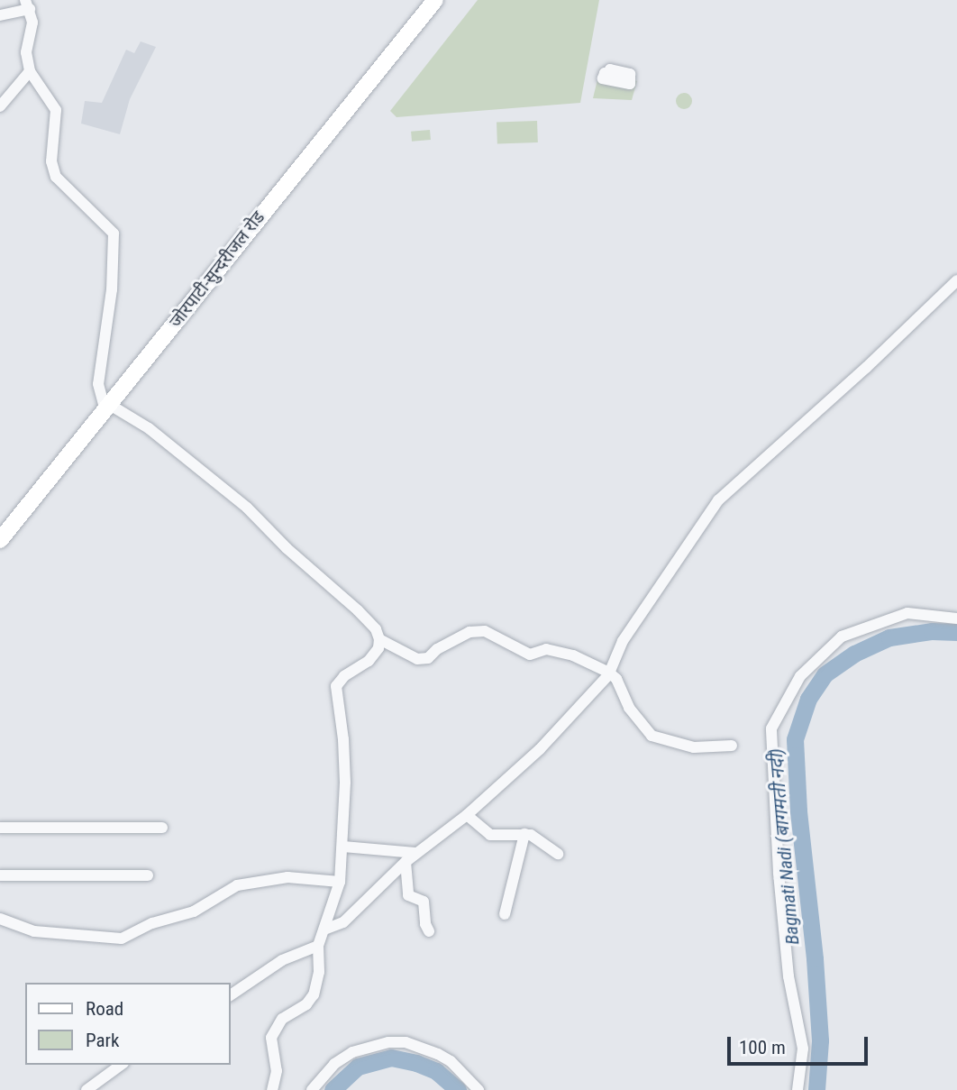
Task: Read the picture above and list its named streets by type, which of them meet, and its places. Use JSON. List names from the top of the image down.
{
  "streets": {
    "main road": ["जोरपाटी-सुन्दरीजल रोड"]
  },
  "water": ["Bagmati Nadi (बागमती नदी)"],
  "legend": ["Road", "Park"],
  "scale_bar": "100 m"
}
